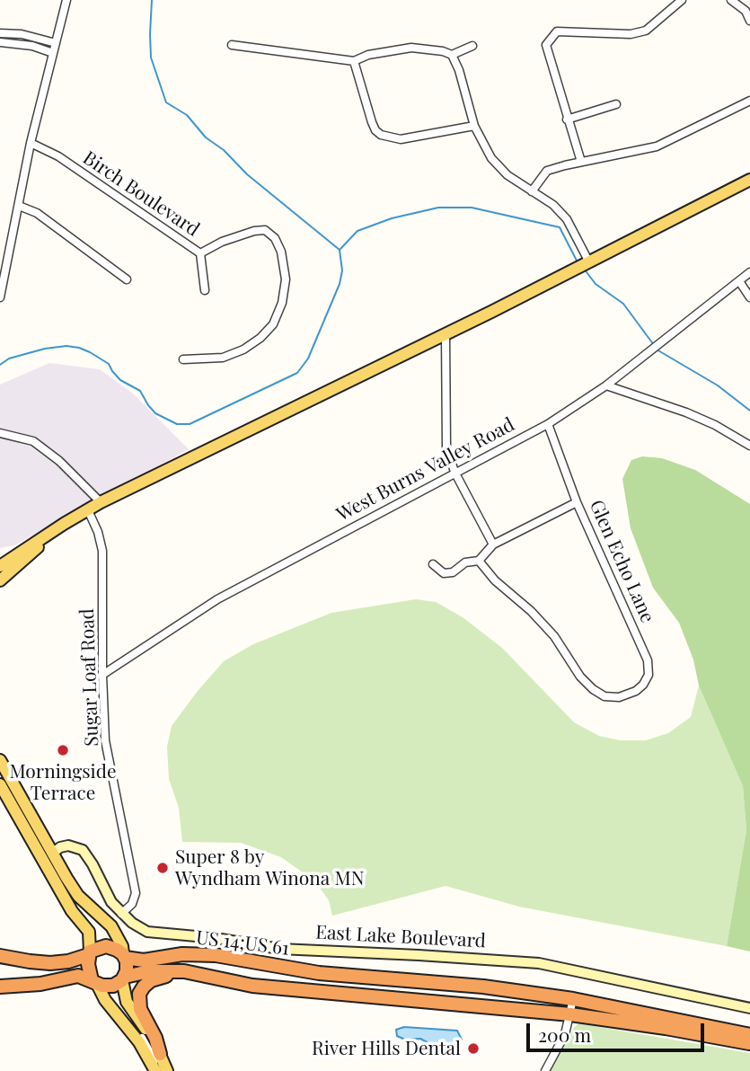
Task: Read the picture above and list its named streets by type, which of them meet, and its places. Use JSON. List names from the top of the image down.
{
  "streets": {
    "highway": ["US 14;US 61"],
    "street": [
      "Birch Boulevard",
      "West Burns Valley Road",
      "Glen Echo Lane",
      "Sugar Loaf Road",
      "East Lake Boulevard"
    ]
  },
  "crossings": [
    ["West Burns Valley Road", "Glen Echo Lane"],
    ["West Burns Valley Road", "Sugar Loaf Road"],
    ["Sugar Loaf Road", "East Lake Boulevard"]
  ],
  "places": ["Morningside Terrace", "Super 8 by Wyndham Winona MN", "River Hills Dental"],
  "scale_bar": "200 m"
}
